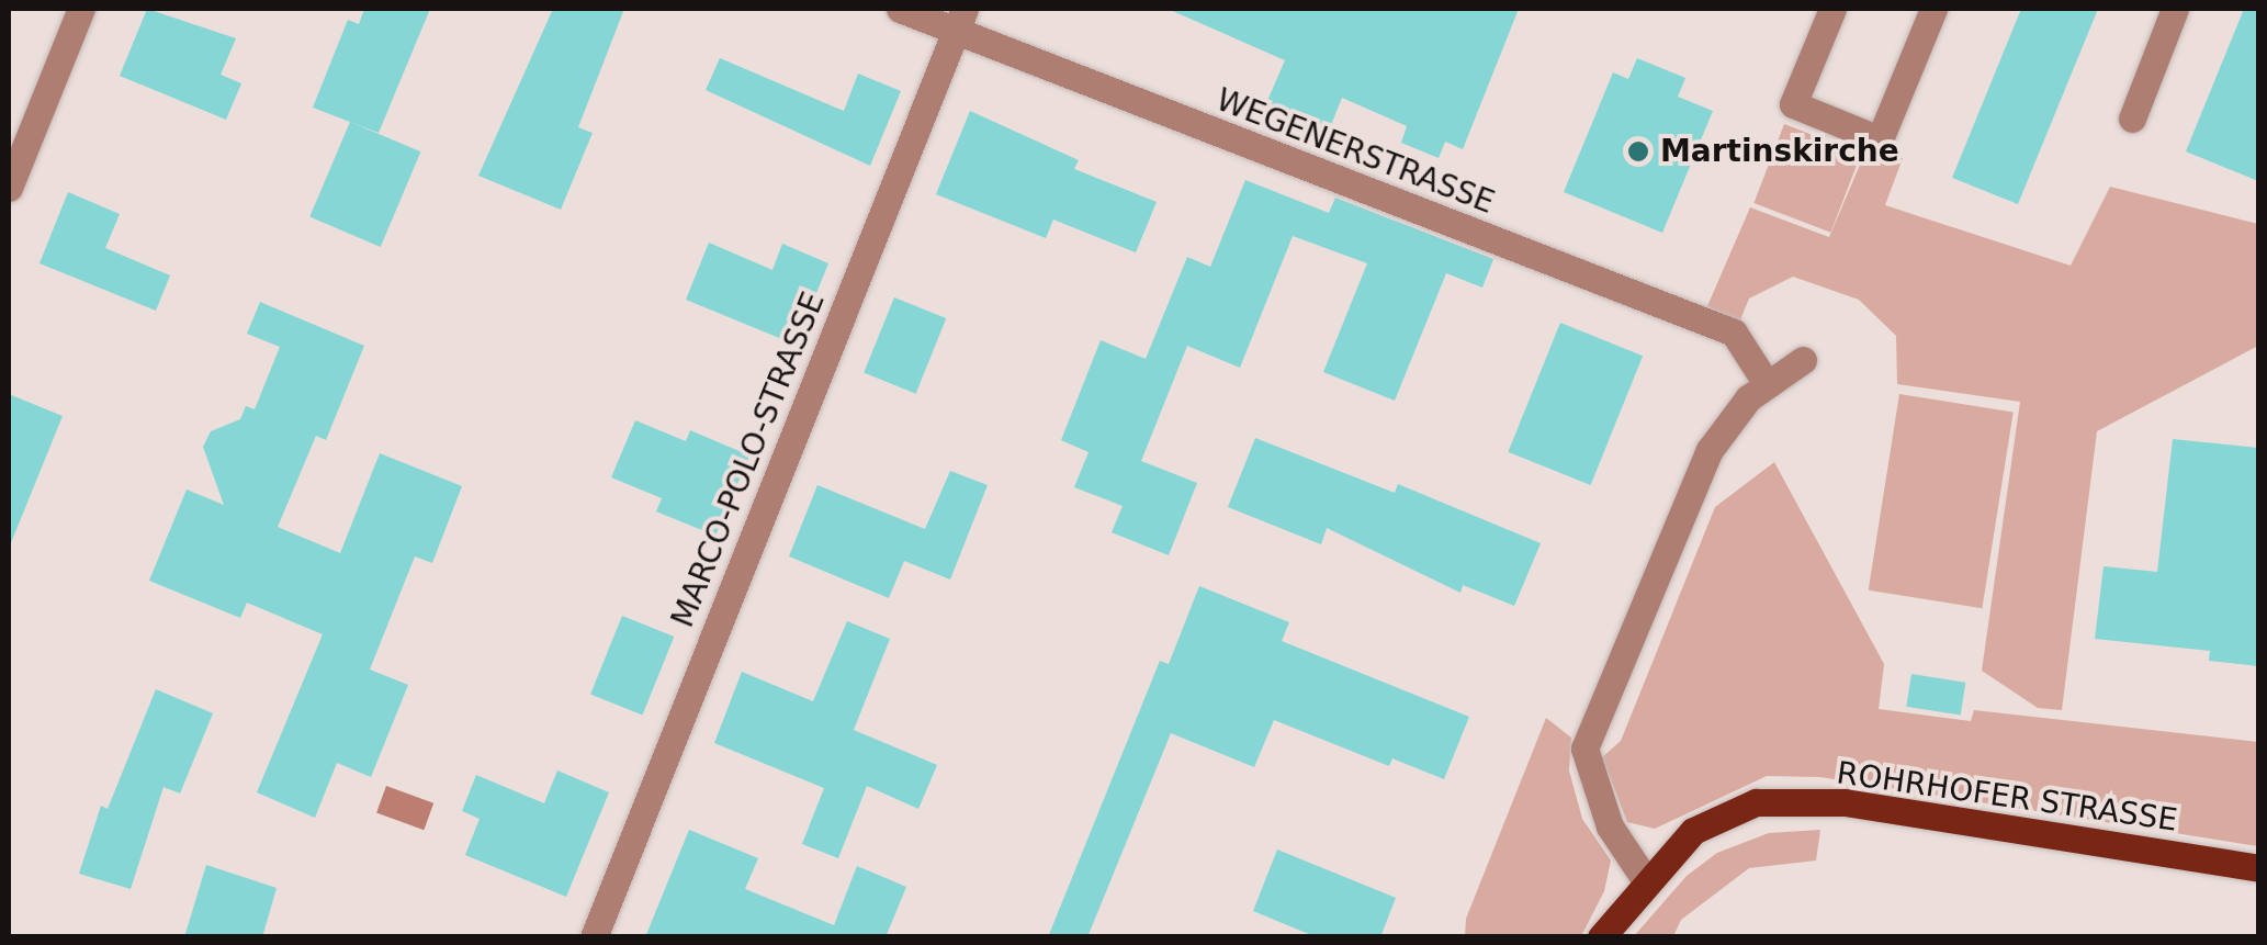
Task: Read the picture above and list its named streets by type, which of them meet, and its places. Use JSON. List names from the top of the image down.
{
  "streets": {
    "main road": ["ROHRHOFER STRASSE"],
    "street": ["WEGENERSTRASSE", "MARCO-POLO-STRASSE"]
  },
  "crossings": [
    ["WEGENERSTRASSE", "MARCO-POLO-STRASSE"]
  ],
  "places": ["Martinskirche"]
}
